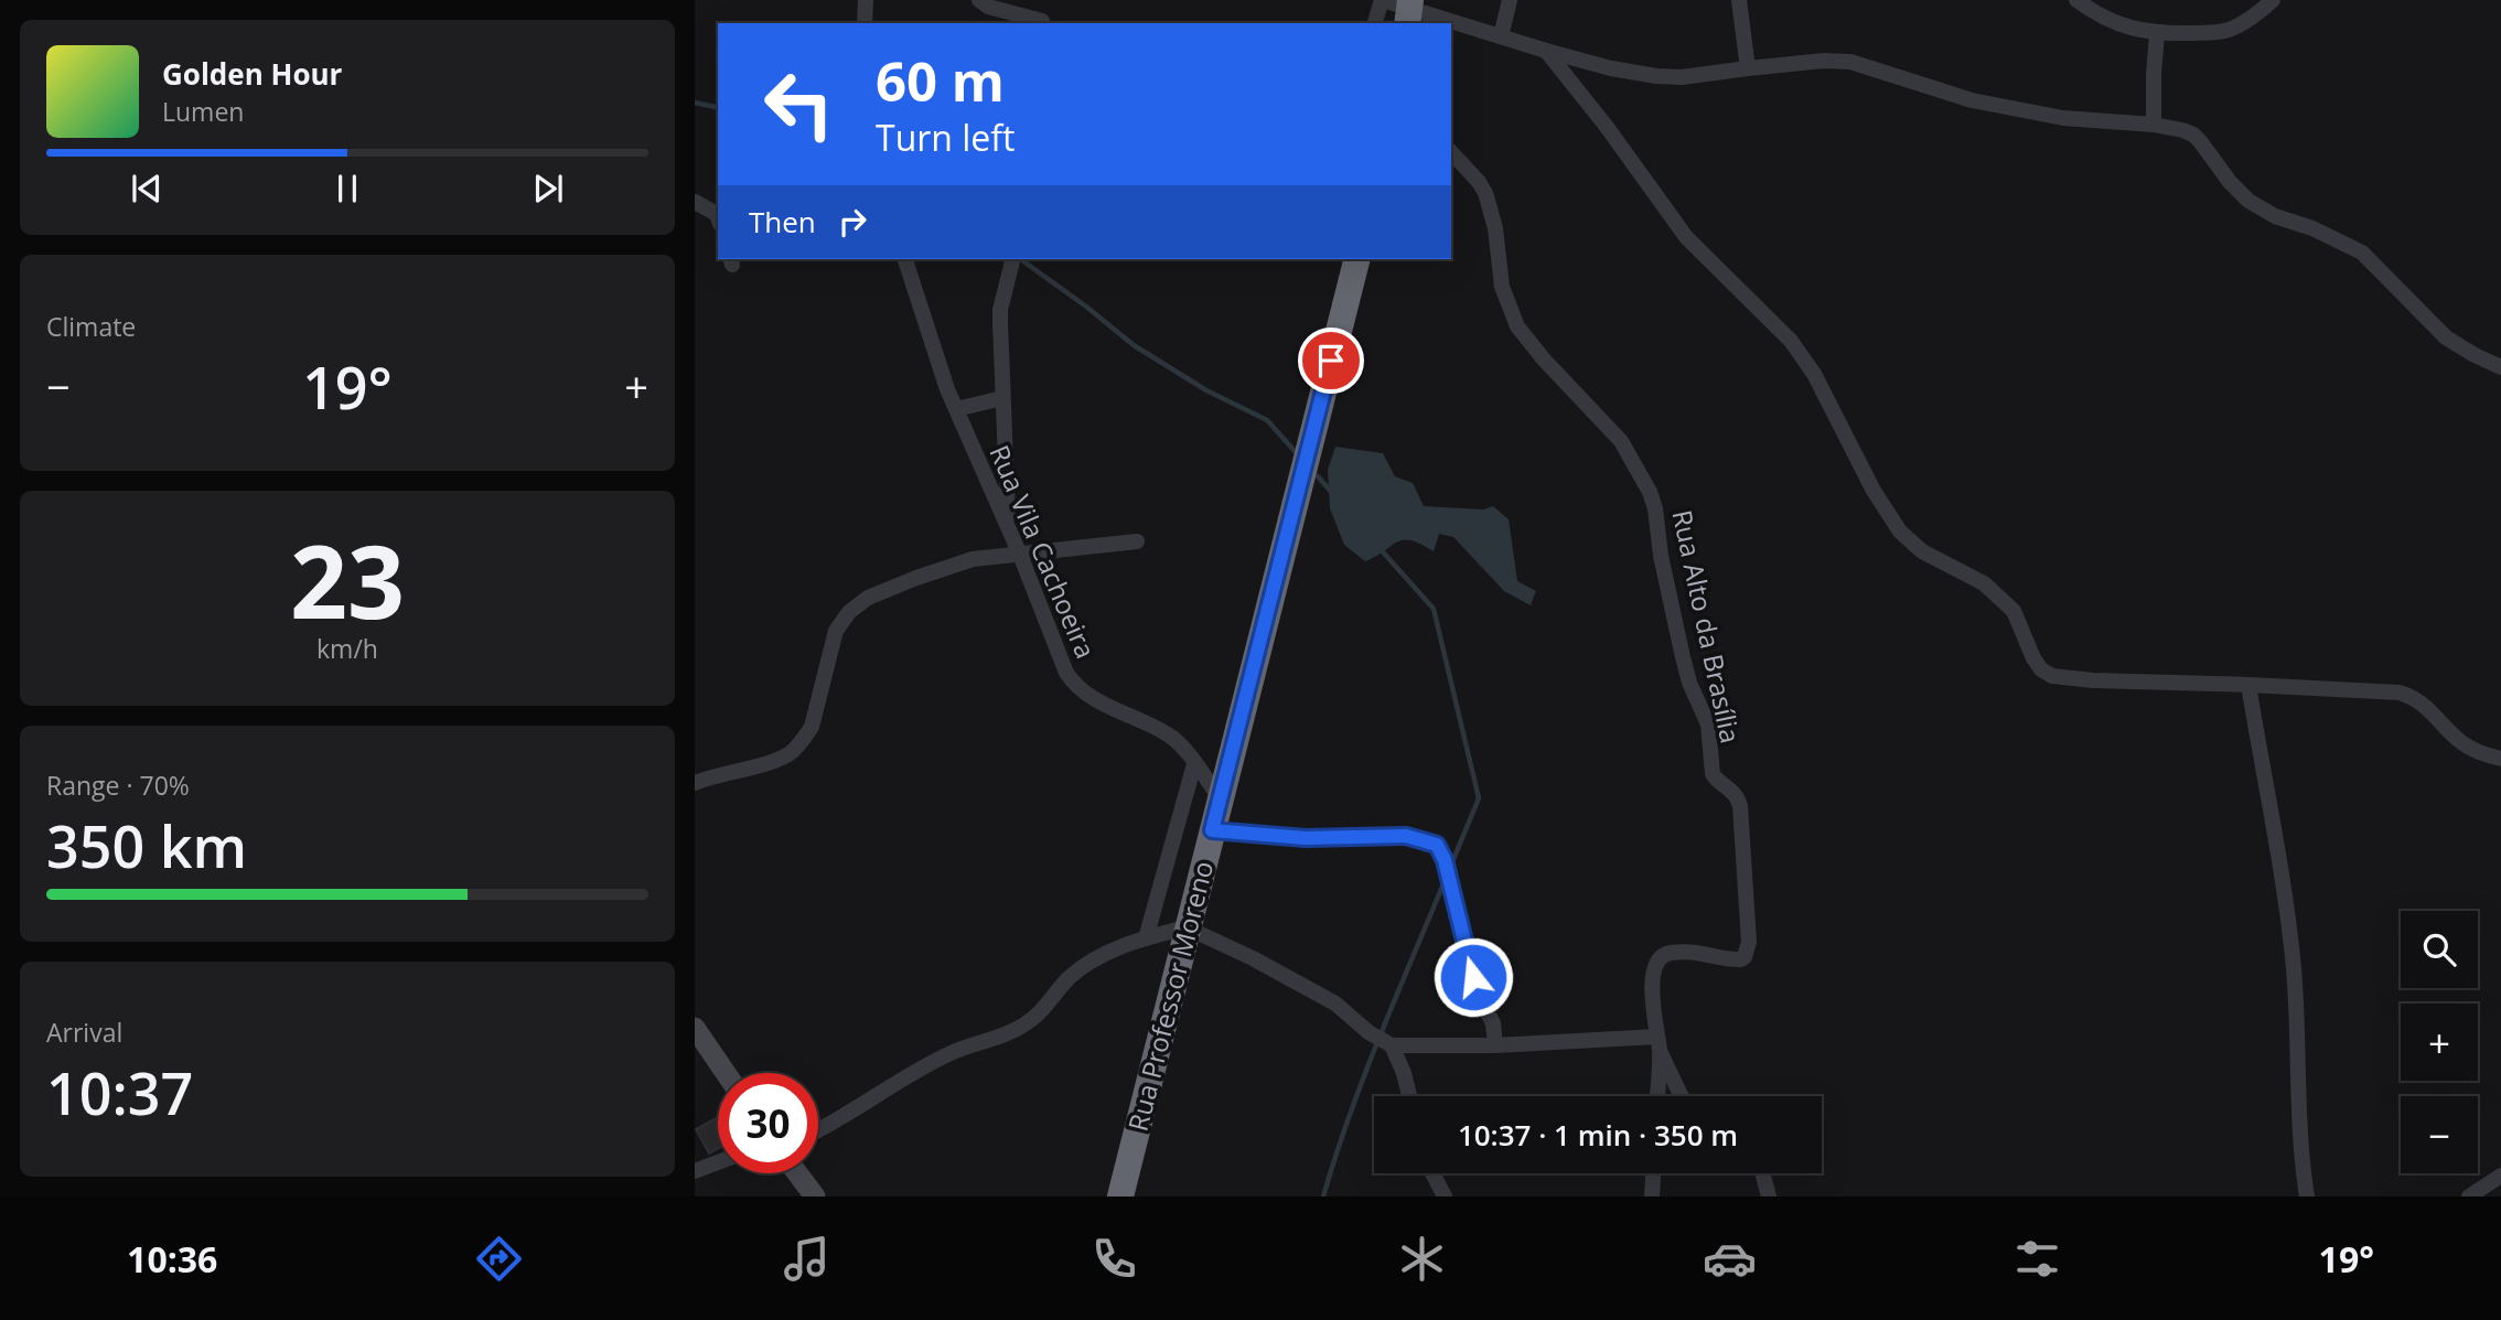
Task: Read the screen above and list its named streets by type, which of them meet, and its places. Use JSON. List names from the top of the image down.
{
  "streets": {
    "highway": ["Rua Professor Moreno"],
    "street": ["Rua Vila Cachoeira", "Rua Alto da Brasília"]
  },
  "crossings": [
    ["Rua Vila Cachoeira", "Rua Professor Moreno"]
  ],
  "page": {
    "turn": ["60 m", "Turn left"],
    "song": ["Golden Hour", "Lumen"],
    "then": "Then",
    "tile": [
      "Climate",
      ["23", "km/h"],
      ["Range · 70%", "350 km"],
      ["Arrival", "10:37"]
    ],
    "heat": ["−", "19°", "+"],
    "map_buttons": ["+", "−"],
    "limit": "30",
    "trip": "10:37 · 1 min · 350 m",
    "tabs": ["10:36", "19°"]
  }
}
